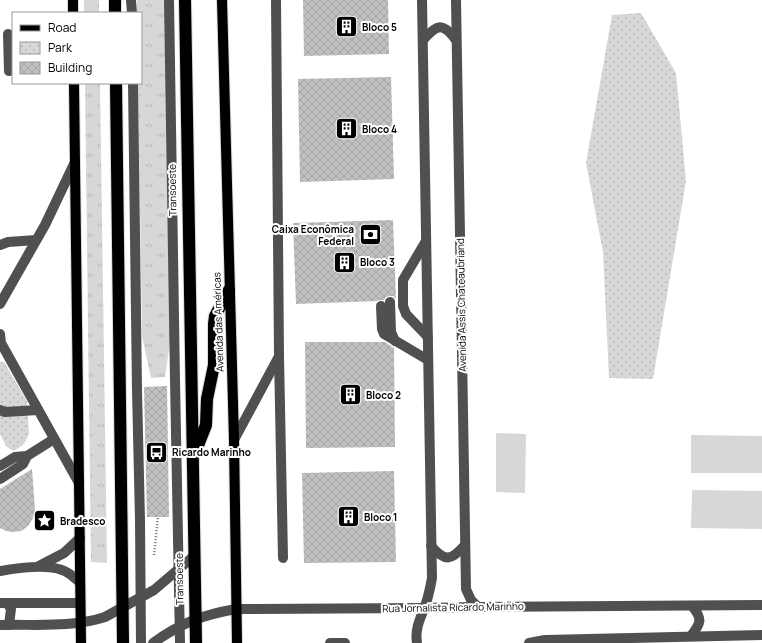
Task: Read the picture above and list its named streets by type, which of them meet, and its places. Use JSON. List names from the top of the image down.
{
  "streets": {
    "main road": ["Avenida das Américas"],
    "street": ["Transoeste", "Avenida Assis Chateaubriand", "Rua Jornalista Ricardo Marinho"]
  },
  "crossings": [
    ["Transoeste", "Rua Jornalista Ricardo Marinho"],
    ["Avenida Assis Chateaubriand", "Rua Jornalista Ricardo Marinho"],
    ["Avenida das Américas", "Rua Jornalista Ricardo Marinho"]
  ],
  "places": {
    "building": [
      "Bloco 5",
      "Bloco 4",
      "Bloco 3",
      "Bloco 2",
      "Bloco 1"
    ],
    "bank": ["Caixa Econômica Federal"],
    "bus stop": ["Ricardo Marinho"],
    "place": ["Bradesco"]
  },
  "legend": ["Road", "Park", "Building"]
}
